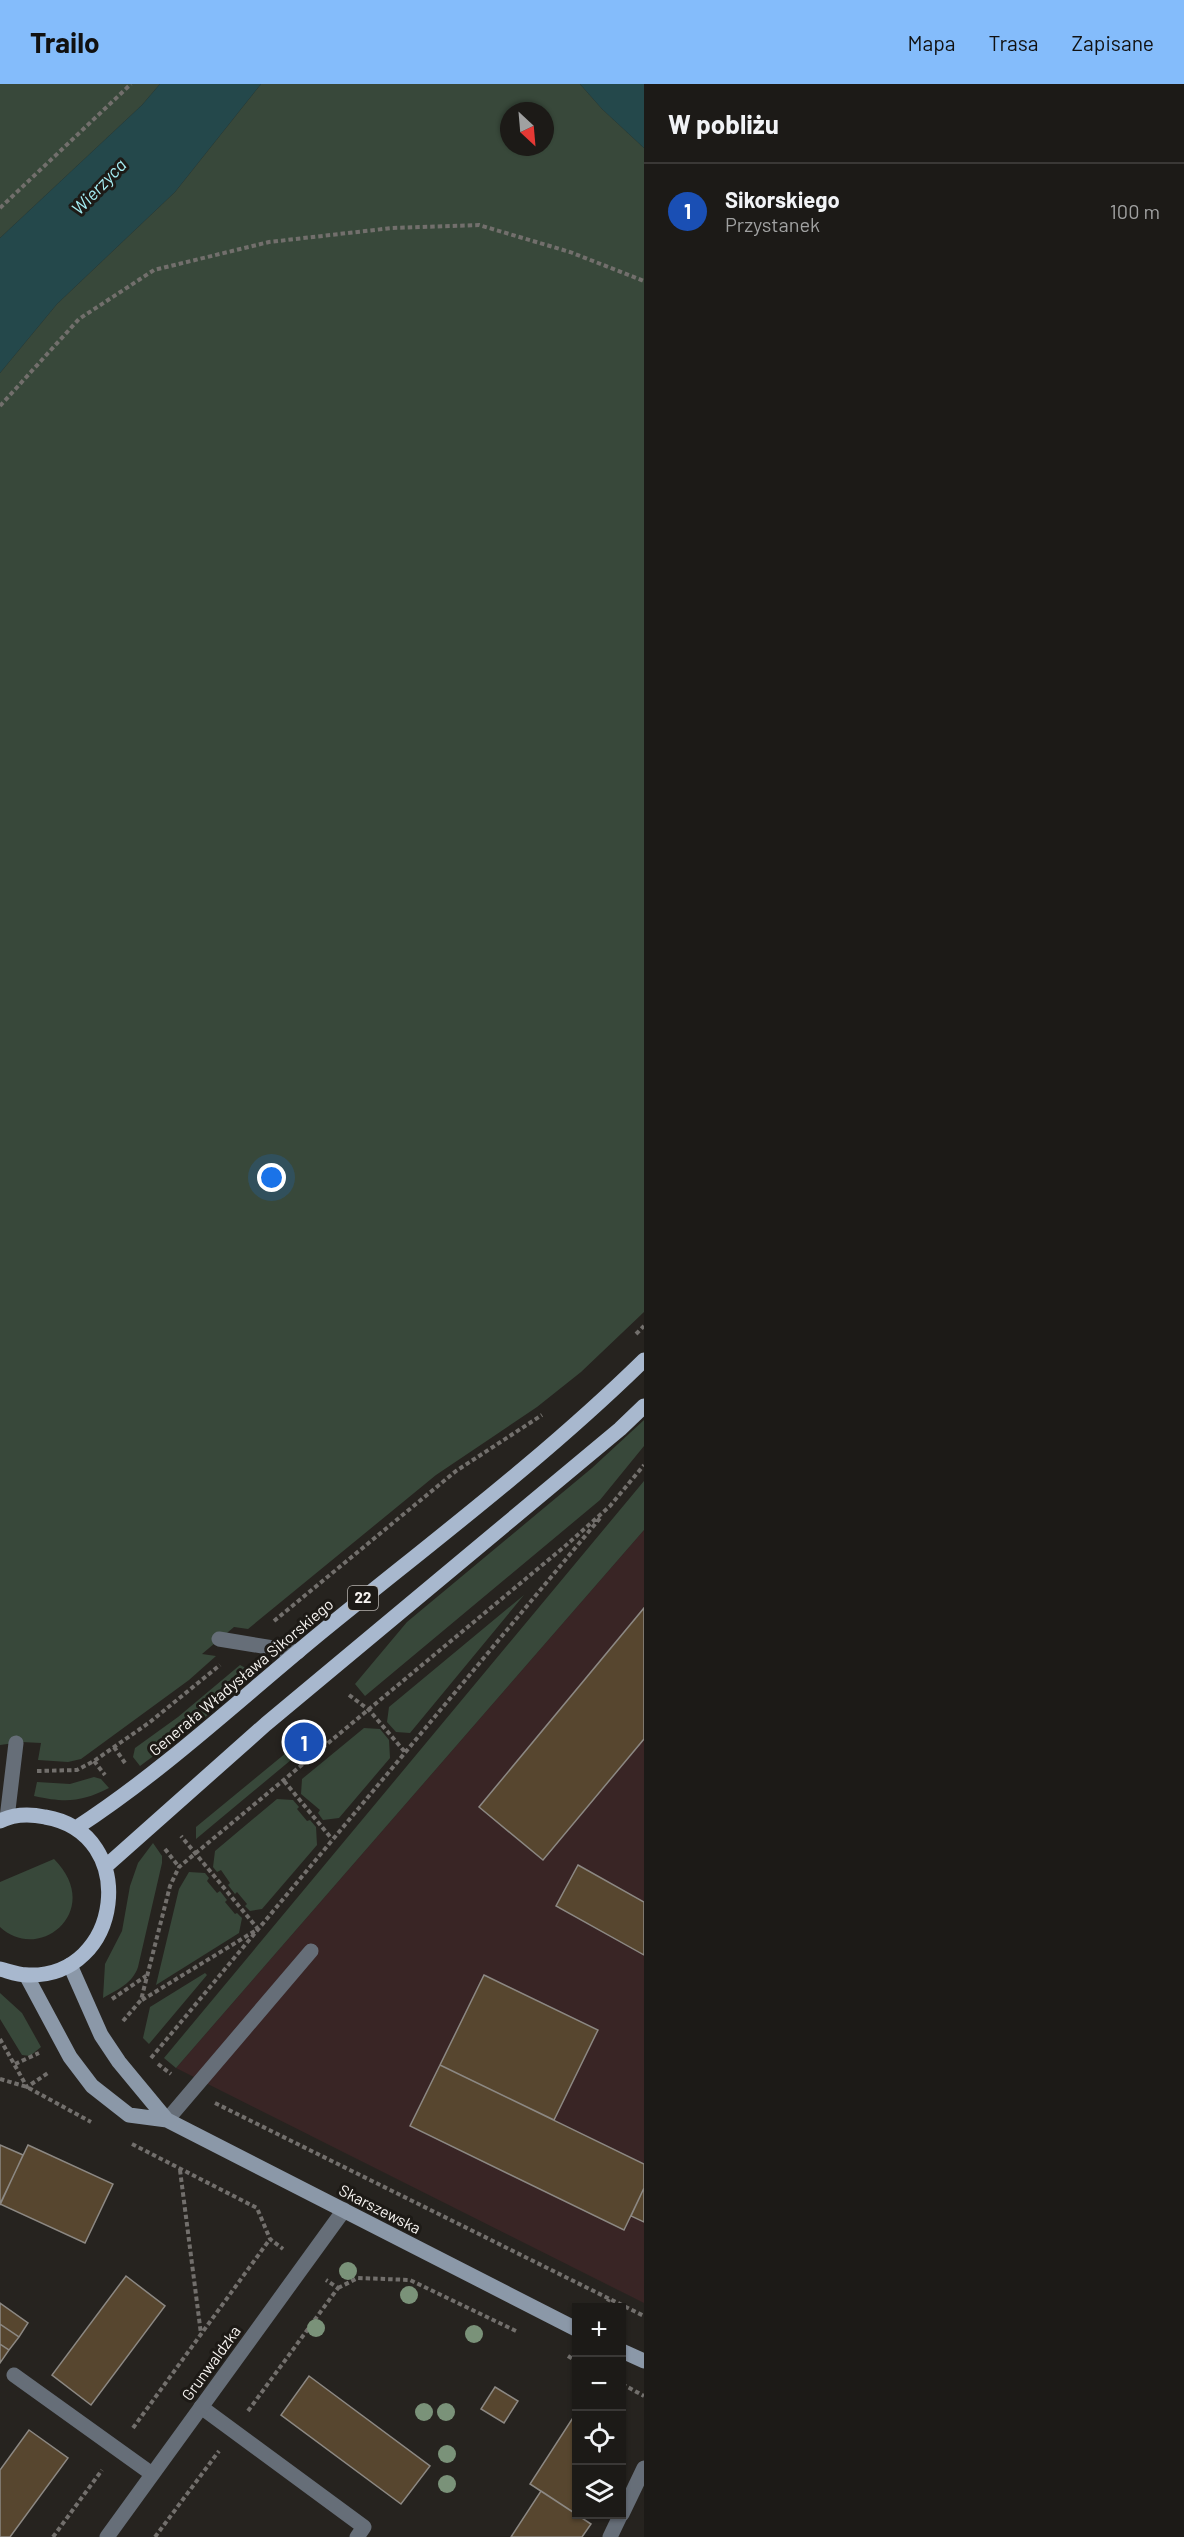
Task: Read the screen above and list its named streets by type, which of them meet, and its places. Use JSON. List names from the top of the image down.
{
  "streets": {
    "main road": ["22", "Generała Władysława Sikorskiego", "Skarszewska"],
    "street": ["Grunwaldzka"]
  },
  "crossings": [
    ["Skarszewska", "Grunwaldzka"]
  ],
  "water": ["Wierzyca"],
  "north": "bottom right",
  "page": {
    "header": "Trailo",
    "nav": ["Mapa", "Trasa", "Zapisane"],
    "heading": "W pobliżu",
    "list": [
      {
        "mark": "1",
        "name": "Sikorskiego",
        "note": "Przystanek",
        "value": "100 m"
      }
    ],
    "pins": "1",
    "map_buttons": ["+", "−"]
  }
}
